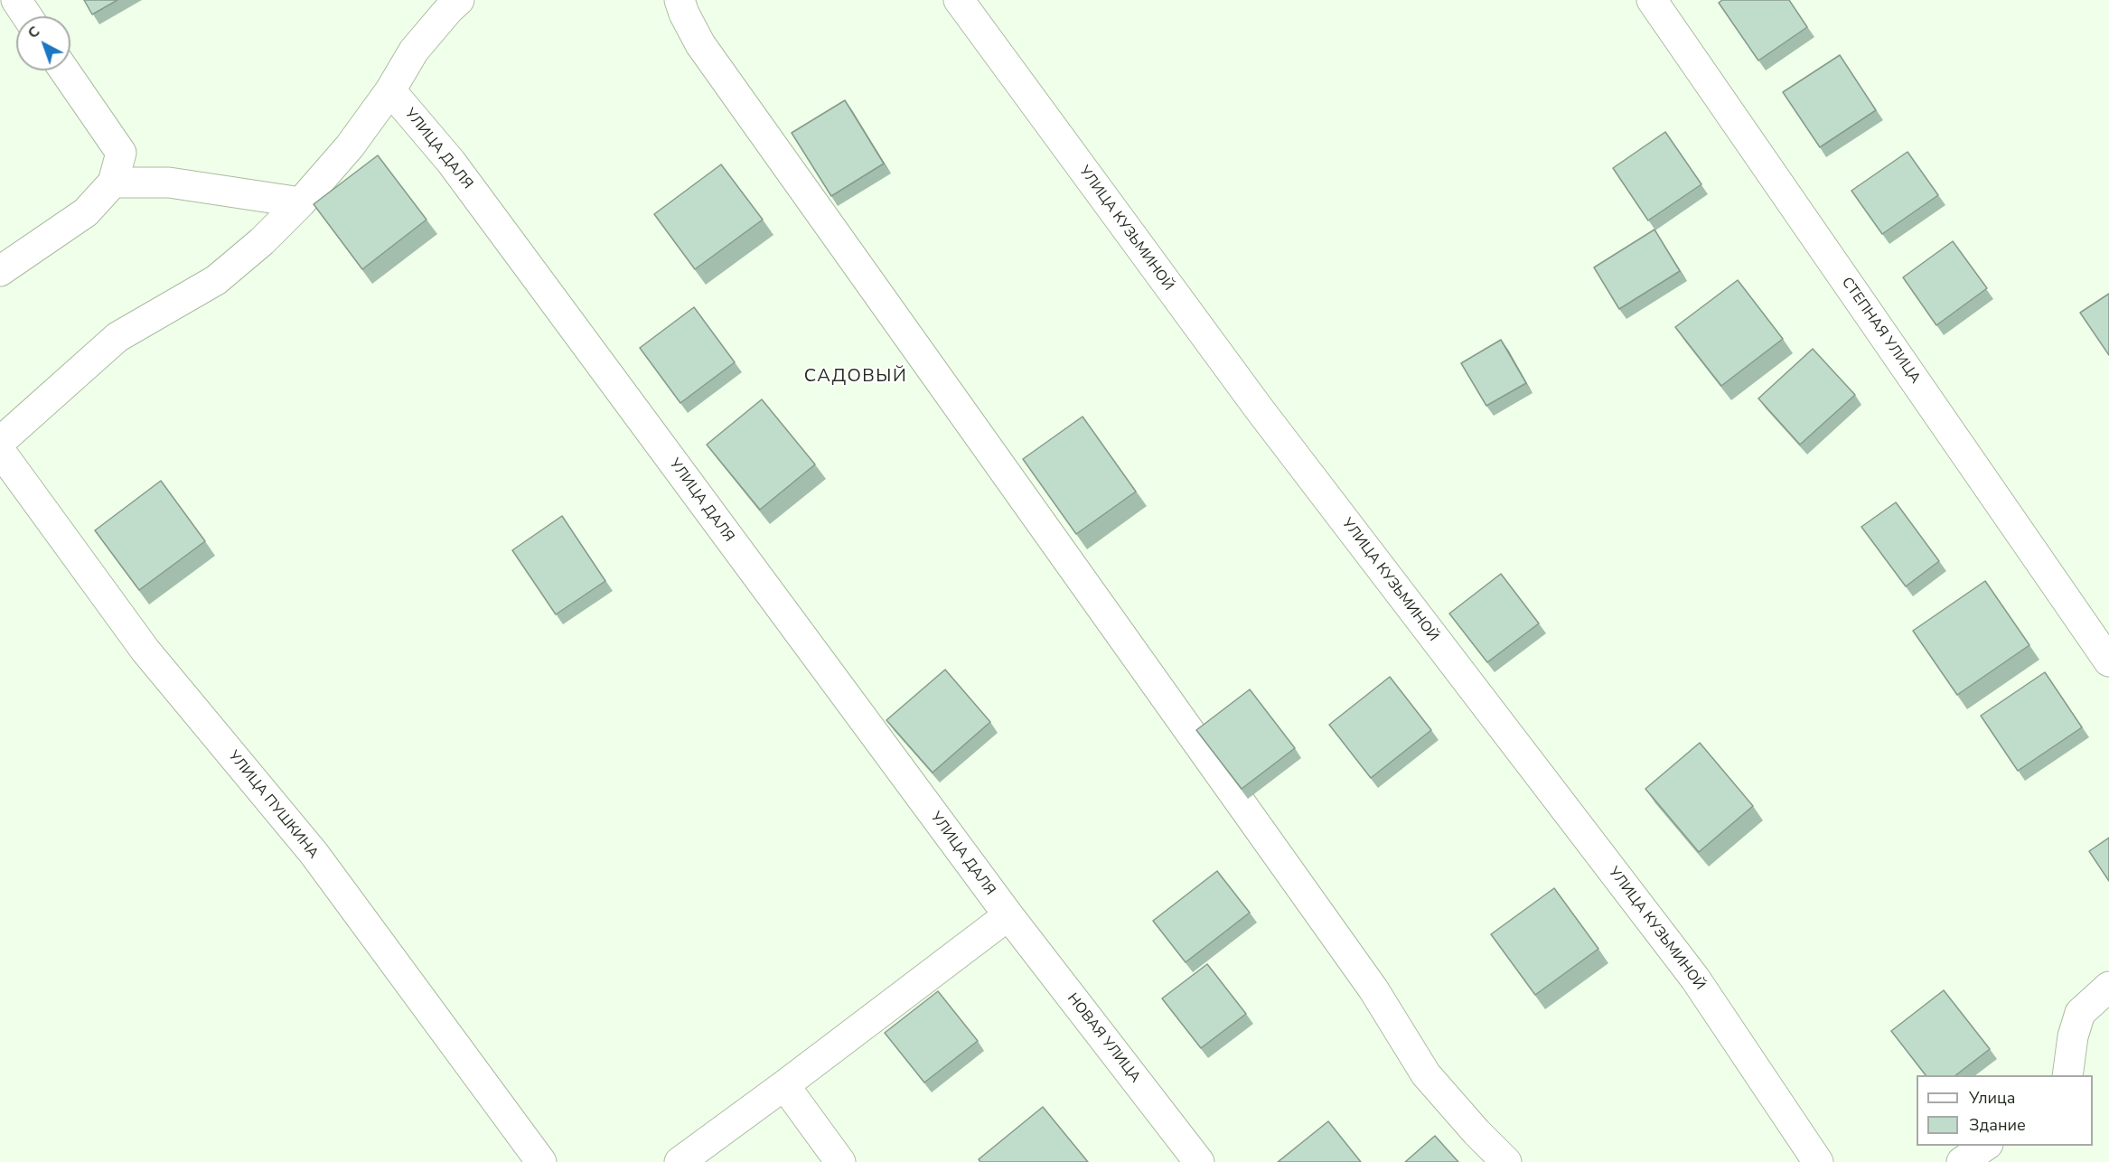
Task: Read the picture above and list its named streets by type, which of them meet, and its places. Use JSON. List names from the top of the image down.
{
  "streets": {
    "street": [
      "УЛИЦА ДАЛЯ",
      "УЛИЦА КУЗЬМИНОЙ",
      "СТЕПНАЯ УЛИЦА",
      "УЛИЦА ПУШКИНА",
      "НОВАЯ УЛИЦА"
    ]
  },
  "crossings": [
    ["УЛИЦА ДАЛЯ", "НОВАЯ УЛИЦА"]
  ],
  "districts": ["САДОВЫЙ"],
  "legend": ["Улица", "Здание"],
  "north": "top left"
}
